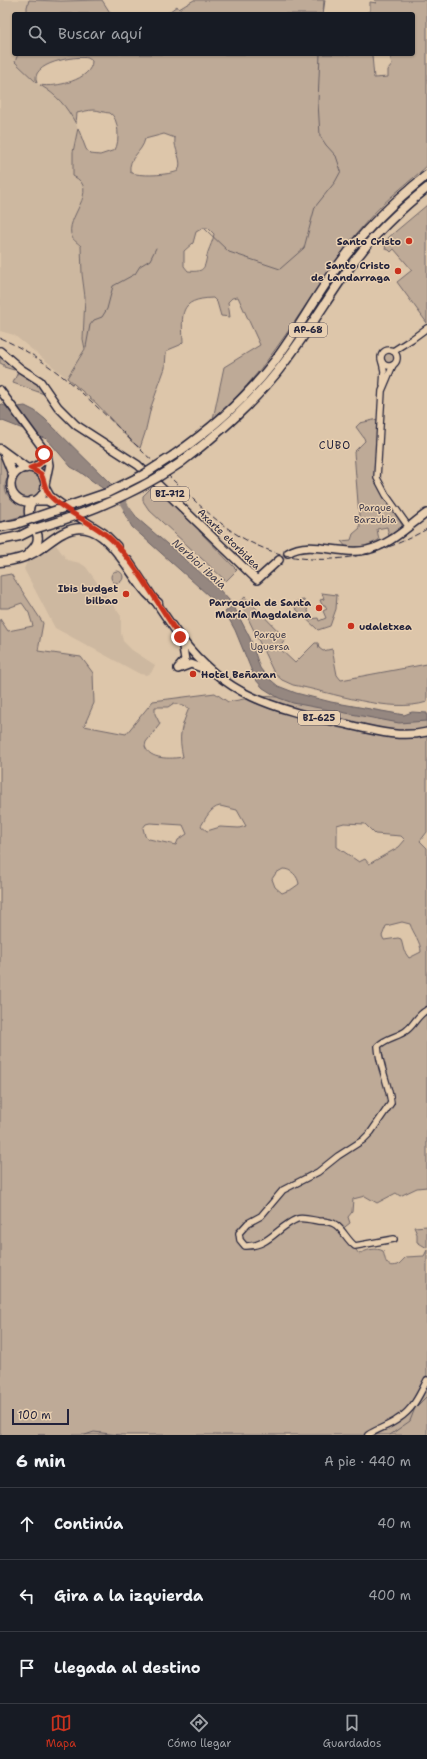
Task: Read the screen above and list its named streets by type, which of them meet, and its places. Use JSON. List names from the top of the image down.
{
  "streets": {
    "highway": ["AP-68"],
    "main road": ["BI-712", "Axarte etorbidea", "BI-625"]
  },
  "crossings": [
    ["BI-712", "Axarte etorbidea"]
  ],
  "districts": ["CUBO"],
  "water": ["Nerbioi ibaia"],
  "parks": ["Parque Barzubia", "Parque Uguersa"],
  "places": [
    "Santo Cristo",
    "Santo Cristo de Landarraga",
    "Ibis budget bilbao",
    "Parroquia de Santa María Magdalena",
    "udaletxea",
    "Hotel Beñaran"
  ],
  "scale_bar": "100 m",
  "page": {
    "search": "Buscar aquí",
    "scale": "100 m",
    "heading": ["6 min", "A pie · 440 m"],
    "list": [
      ["Continúa", "40 m"],
      ["Gira a la izquierda", "400 m"],
      "Llegada al destino"
    ],
    "nav": ["Mapa", "Cómo llegar", "Guardados"]
  }
}
